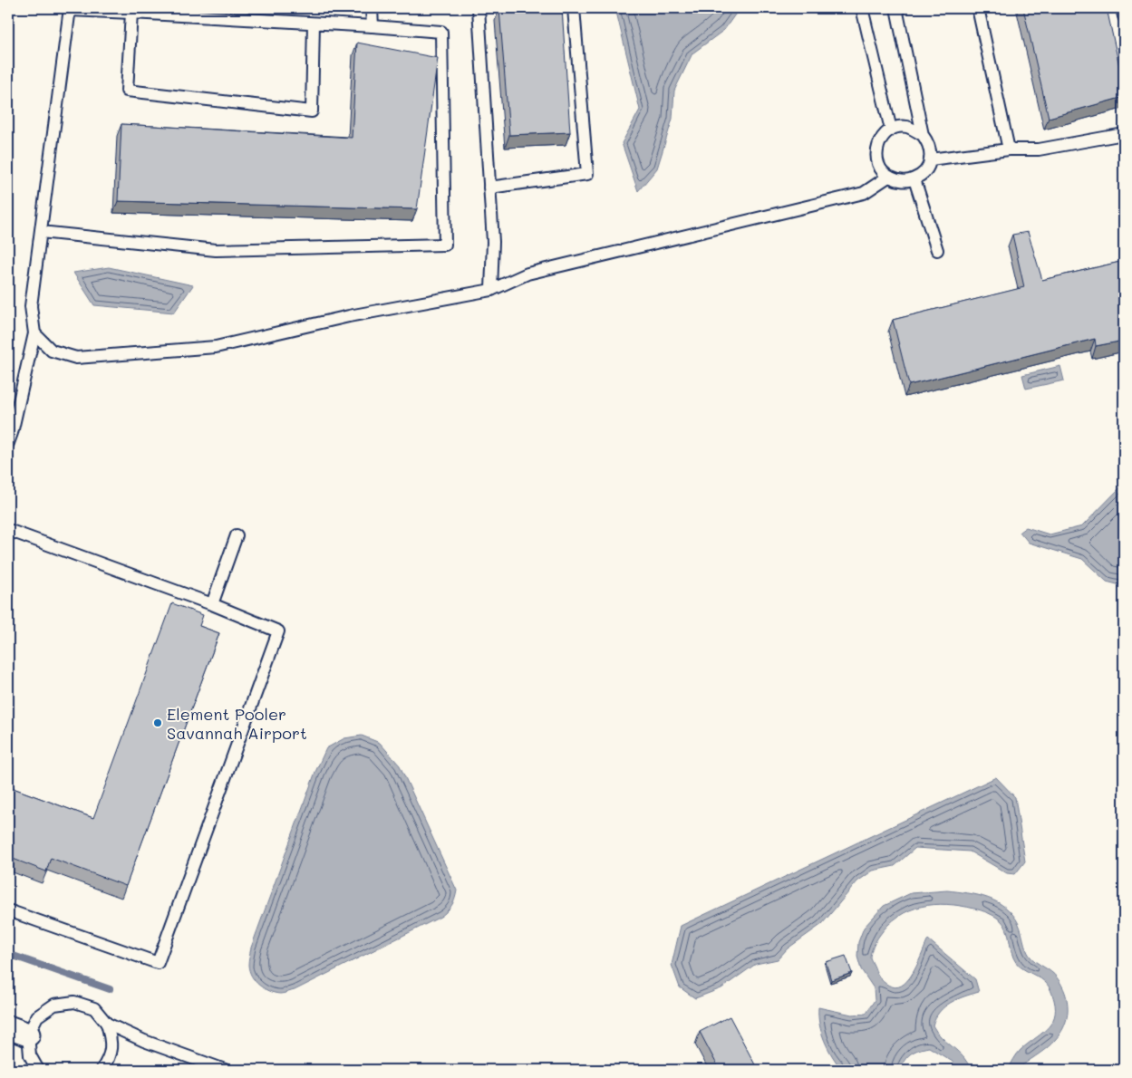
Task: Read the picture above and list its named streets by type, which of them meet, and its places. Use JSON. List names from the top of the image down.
{
  "places": ["Element Pooler Savannah Airport"]
}
